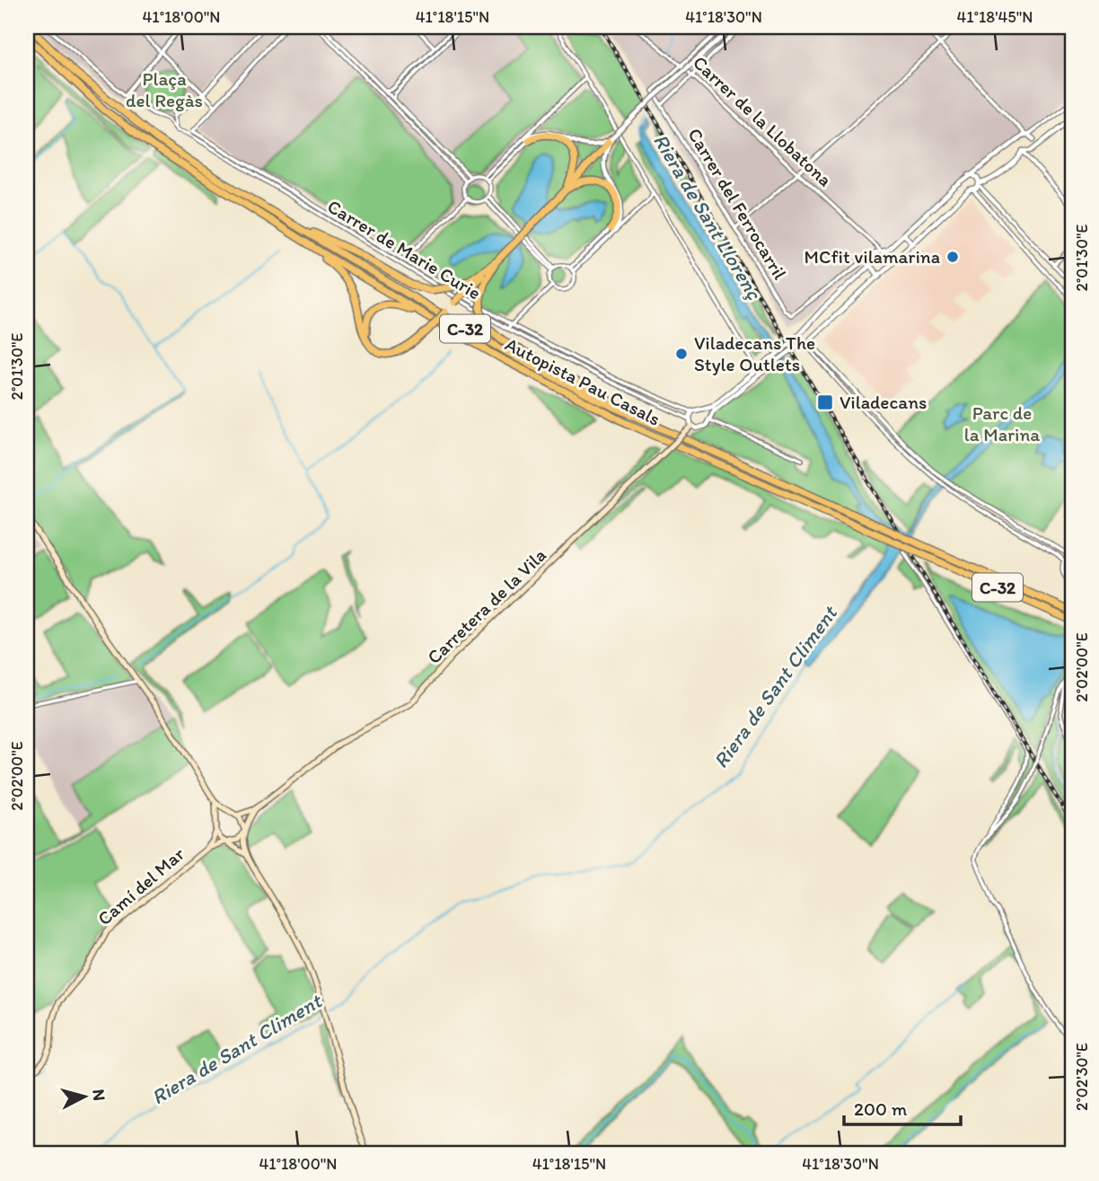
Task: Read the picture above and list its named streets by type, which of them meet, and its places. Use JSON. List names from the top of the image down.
{
  "streets": {
    "highway": ["C-32", "Autopista Pau Casals"],
    "main road": ["Carretera de la Vila", "Camí del Mar"],
    "street": ["Carrer de la Llobatona", "Carrer del Ferrocarril", "Carrer de Marie Curie"]
  },
  "crossings": [
    ["Carrer de la Llobatona", "Carrer del Ferrocarril"],
    ["Carrer de Marie Curie", "Carretera de la Vila"]
  ],
  "water": ["Riera de Sant Llorenç", "Riera de Sant Climent"],
  "parks": ["Plaça del Regàs", "Parc de la Marina"],
  "places": {
    "other": ["MCfit vilamarina", "Viladecans The Style Outlets"],
    "transit": ["Viladecans"]
  },
  "scale_bar": "200 m",
  "north": "right",
  "coordinates": [
    "41°18'00\"N",
    "41°18'15\"N",
    "41°18'30\"N",
    "41°18'45\"N",
    "2°01'30\"E",
    "2°02'00\"E",
    "2°02'30\"E"
  ]
}
